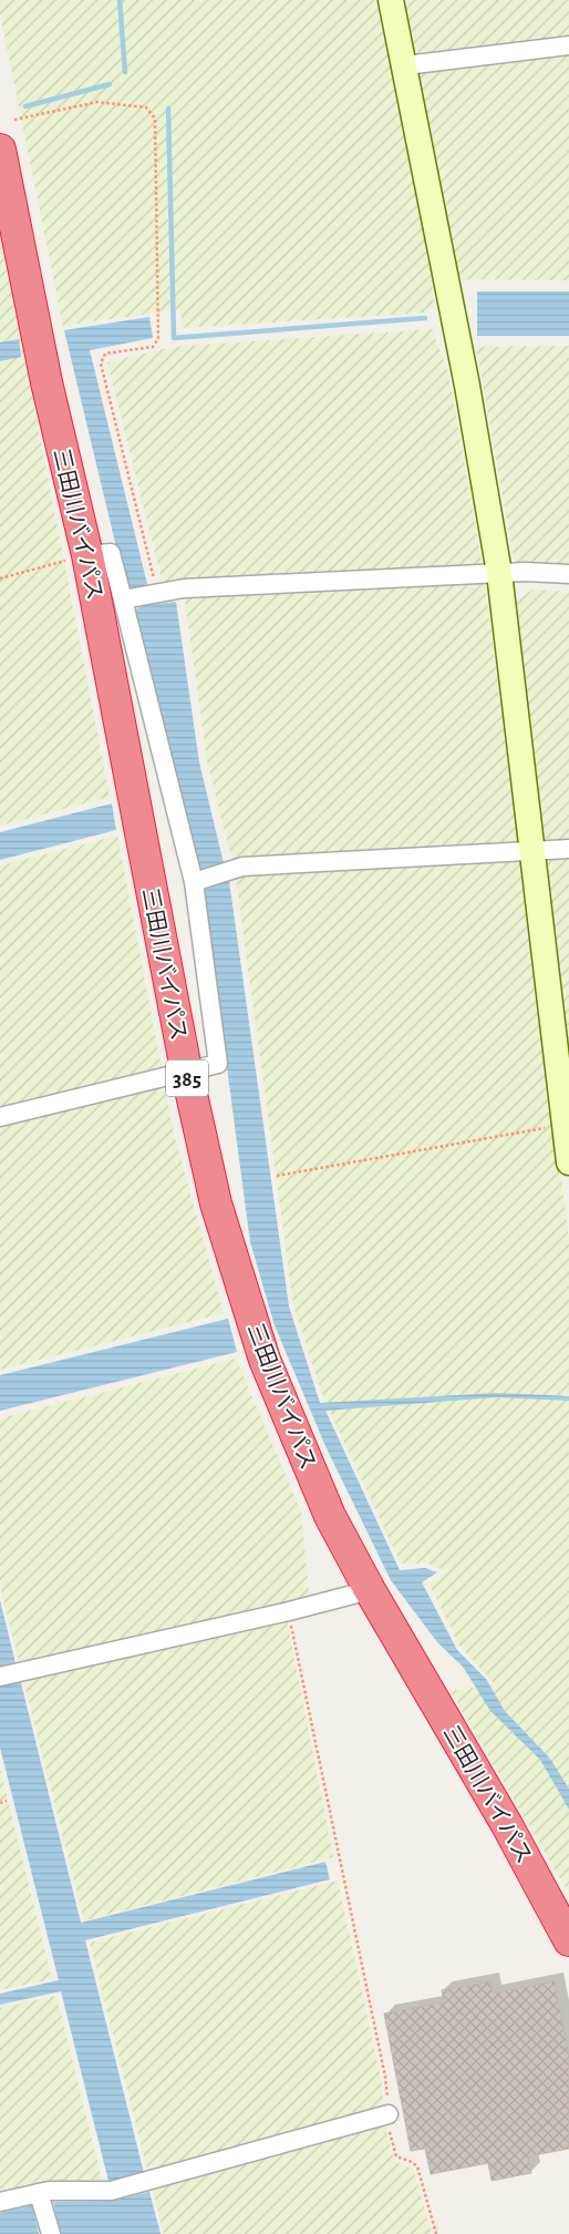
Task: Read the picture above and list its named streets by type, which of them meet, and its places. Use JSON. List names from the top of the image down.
{
  "streets": {
    "highway": ["三田川バイパス", "385"]
  }
}
